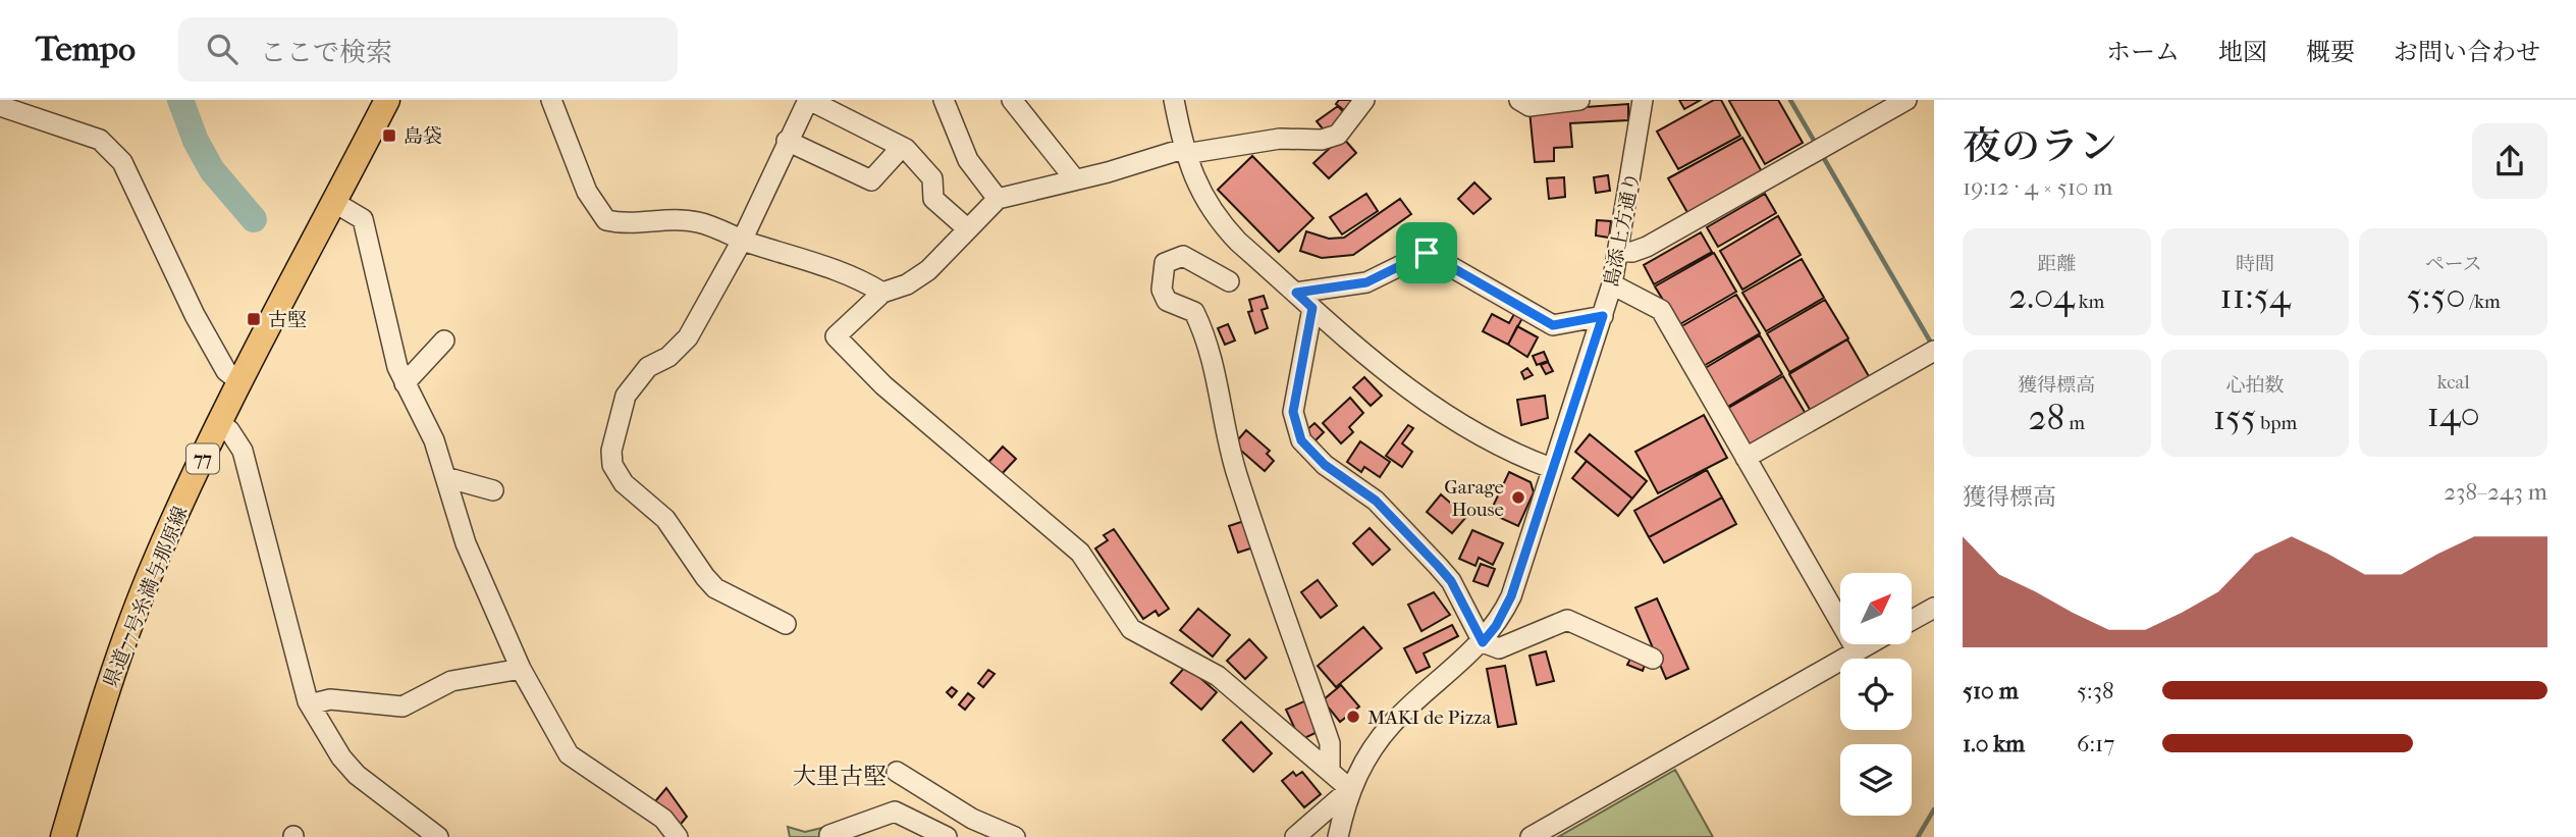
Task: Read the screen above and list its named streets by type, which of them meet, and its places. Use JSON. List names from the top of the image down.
{
  "streets": {
    "main road": ["77", "県道77号糸満与那原線"],
    "street": ["島添上方通り"]
  },
  "districts": ["大里古堅"],
  "places": {
    "transit": ["島袋", "古堅"],
    "other": ["Garage House", "MAKI de Pizza"]
  },
  "north": "top right",
  "page": {
    "header": "Tempo",
    "search": "ここで検索",
    "nav": [
      "ホーム",
      "地図",
      "概要",
      "お問い合わせ"
    ],
    "heading": ["夜のラン", "19:12 · 4 × 510 m"],
    "stats": [
      ["距離", "2.04 km"],
      ["時間", "11:54"],
      ["ペース", "5:50 /km"],
      ["獲得標高", "28 m"],
      ["心拍数", "155 bpm"],
      ["kcal", "140"]
    ],
    "chart": ["獲得標高", "238–243 m"],
    "list": [
      {
        "name": "510 m",
        "note": "5:38"
      },
      {
        "name": "1.0 km",
        "note": "6:17"
      }
    ]
  }
}
